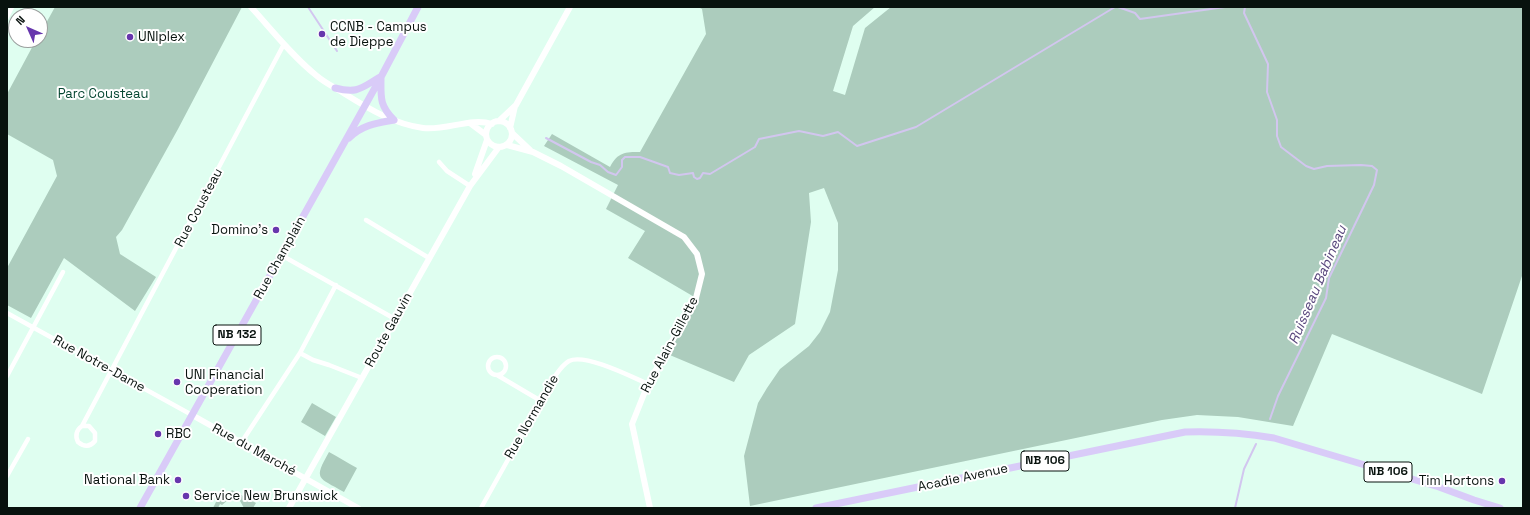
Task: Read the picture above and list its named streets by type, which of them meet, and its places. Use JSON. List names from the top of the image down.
{
  "streets": {
    "main road": [
      "Rue Champlain",
      "NB 132",
      "NB 106",
      "Acadie Avenue"
    ],
    "street": [
      "Rue Cousteau",
      "Route Gauvin",
      "Rue Alain-Gillette",
      "Rue Notre-Dame",
      "Rue Normandie",
      "Rue du Marché"
    ]
  },
  "crossings": [
    ["Rue Cousteau", "Rue Notre-Dame"],
    ["Rue Champlain", "Rue Notre-Dame"],
    ["Rue Champlain", "Rue du Marché"],
    ["Route Gauvin", "Rue Alain-Gillette"],
    ["Route Gauvin", "Rue du Marché"],
    ["Rue Alain-Gillette", "Rue Normandie"],
    ["Rue Notre-Dame", "Rue du Marché"]
  ],
  "water": ["Ruisseau Babineau"],
  "parks": ["Parc Cousteau"],
  "places": [
    "CCNB - Campus de Dieppe",
    "UNIplex",
    "Domino's",
    "UNI Financial Cooperation",
    "RBC",
    "National Bank",
    "Tim Hortons",
    "Service New Brunswick"
  ],
  "north": "top left"
}
